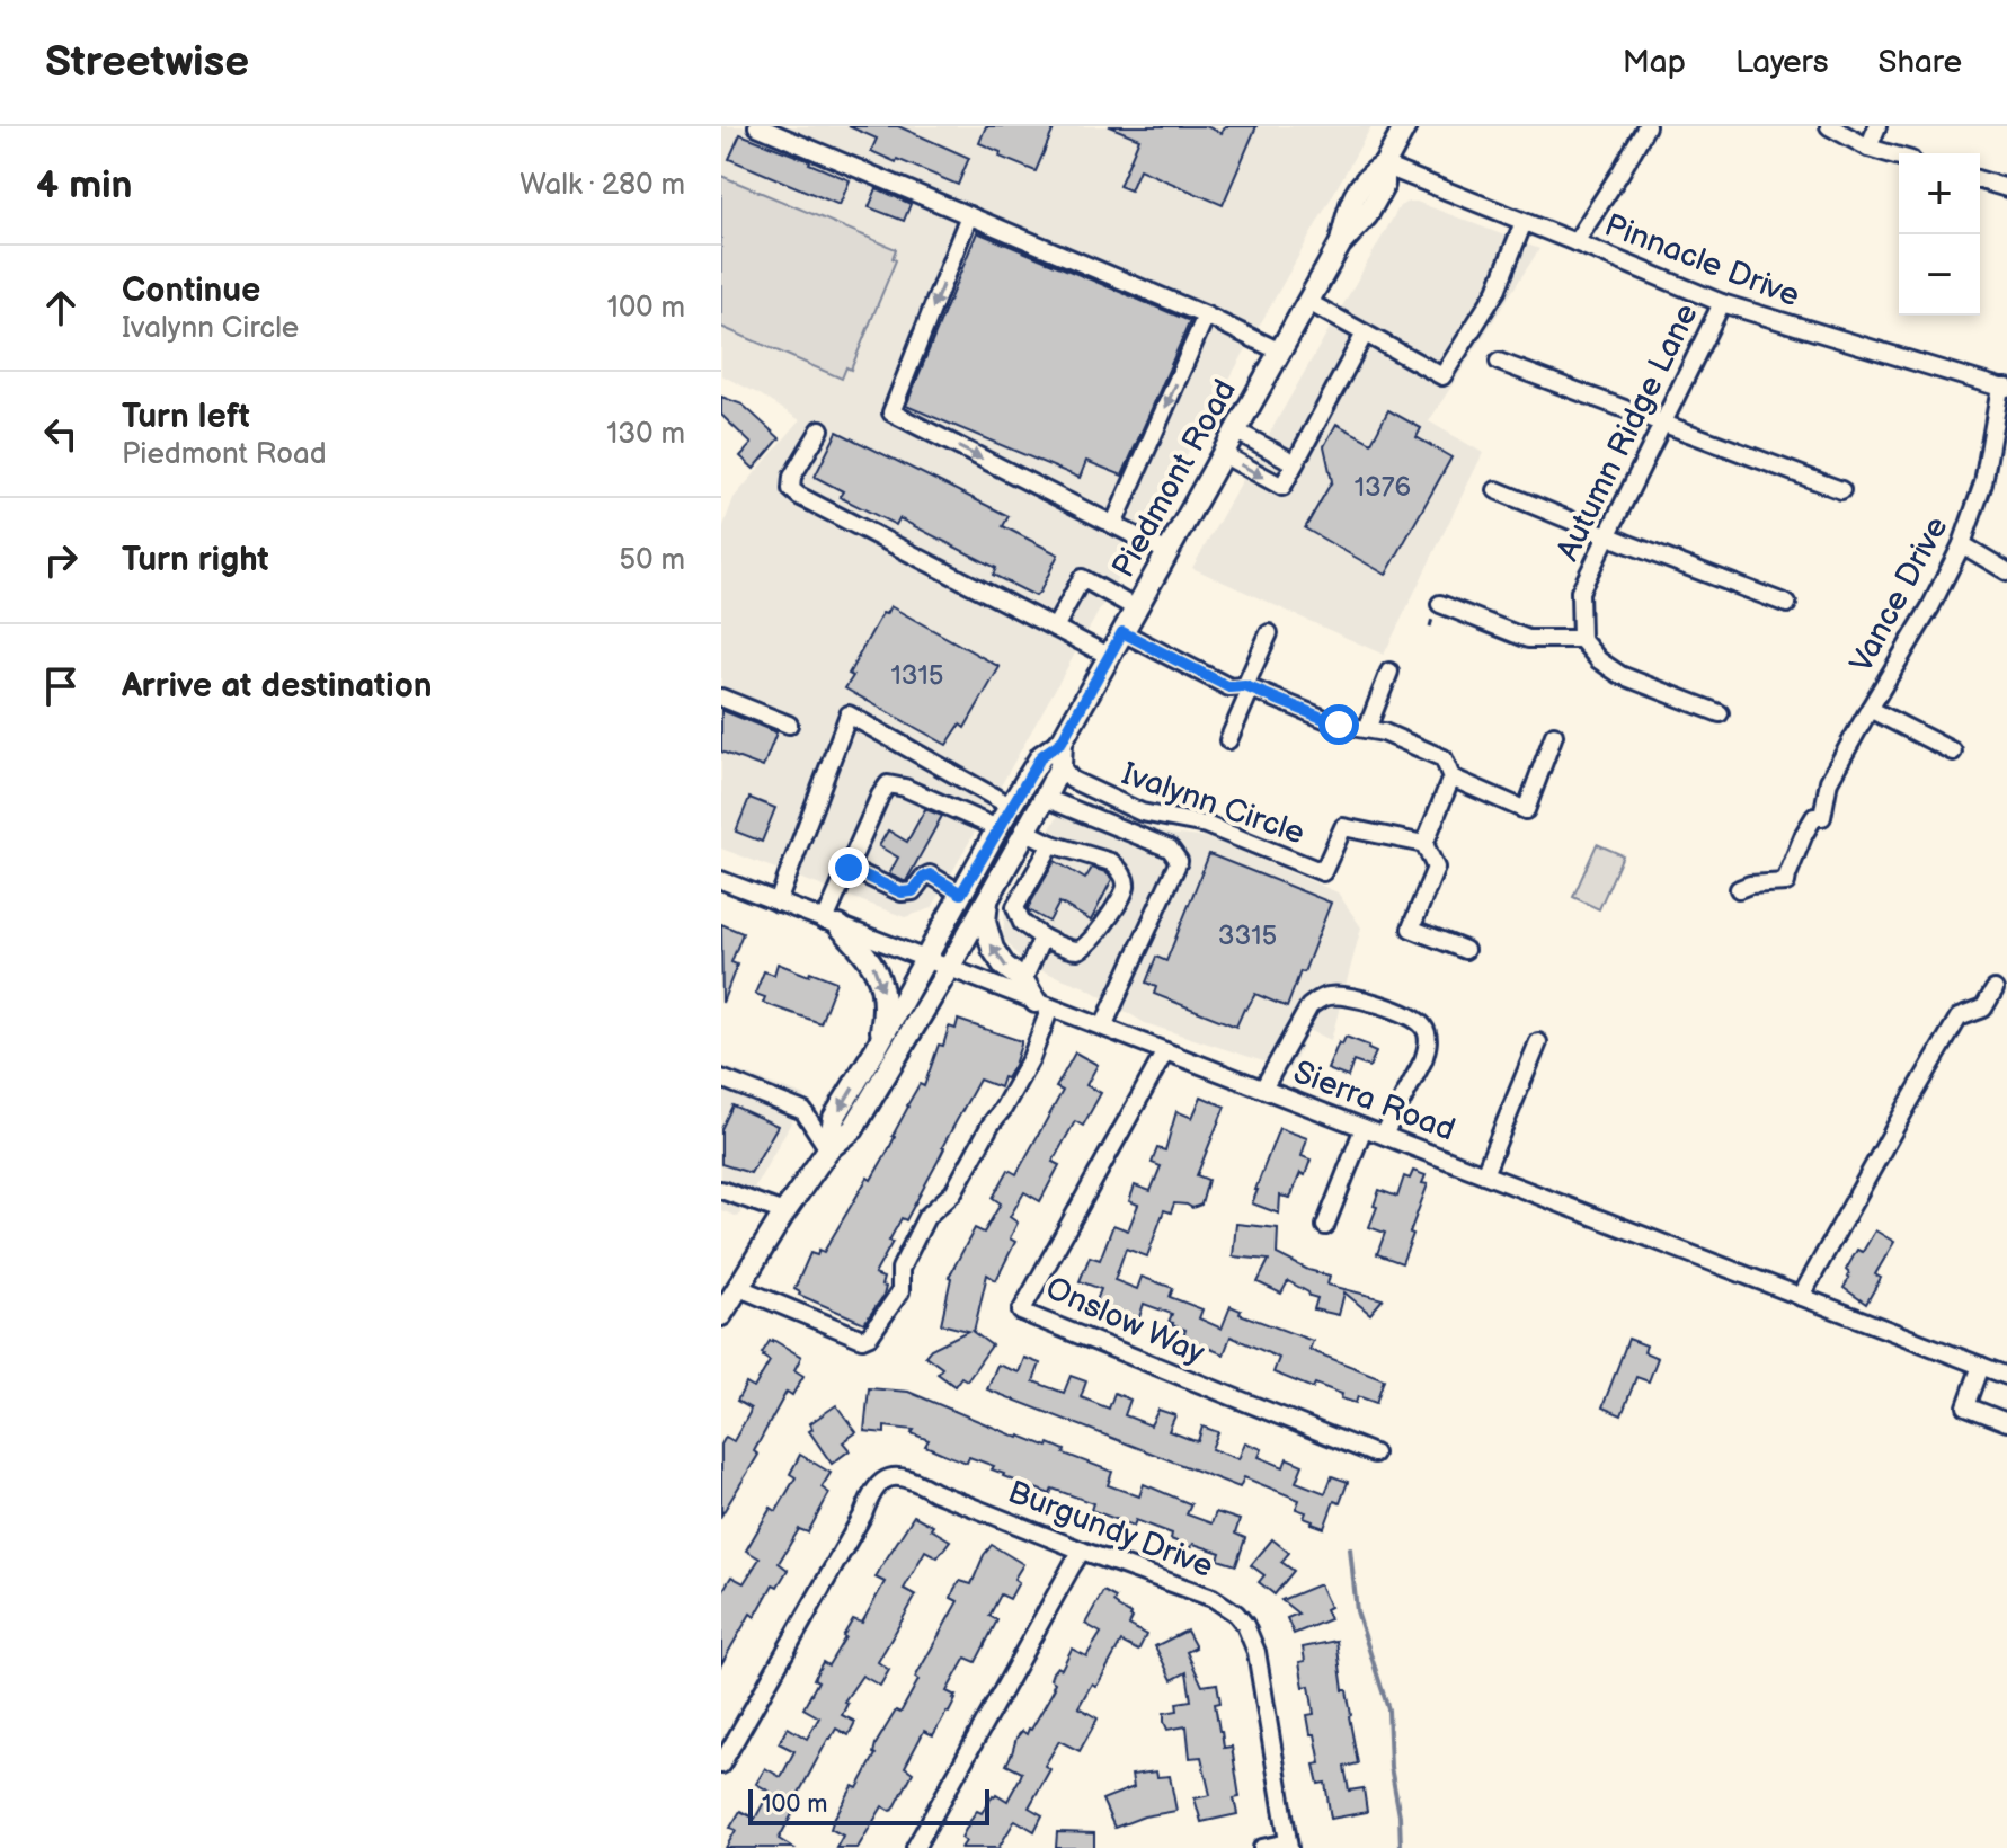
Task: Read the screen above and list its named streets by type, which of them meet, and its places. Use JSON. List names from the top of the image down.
{
  "streets": {
    "main road": ["Piedmont Road"],
    "street": [
      "Pinnacle Drive",
      "Autumn Ridge Lane",
      "Vance Drive",
      "Ivalynn Circle",
      "Sierra Road",
      "Onslow Way",
      "Burgundy Drive"
    ]
  },
  "crossings": [
    ["Pinnacle Drive", "Autumn Ridge Lane"],
    ["Pinnacle Drive", "Piedmont Road"],
    ["Pinnacle Drive", "Vance Drive"],
    ["Piedmont Road", "Ivalynn Circle"],
    ["Piedmont Road", "Sierra Road"],
    ["Sierra Road", "Onslow Way"]
  ],
  "house_numbers": ["1376", "1315", "3315"],
  "scale_bar": "100 m",
  "page": {
    "header": "Streetwise",
    "nav": ["Map", "Layers", "Share"],
    "heading": ["4 min", "Walk · 280 m"],
    "map_buttons": ["+", "−"],
    "list": [
      ["Continue", "Ivalynn Circle", "100 m"],
      ["Turn left", "Piedmont Road", "130 m"],
      ["Turn right", "50 m"],
      "Arrive at destination"
    ],
    "scale": "100 m"
  }
}
